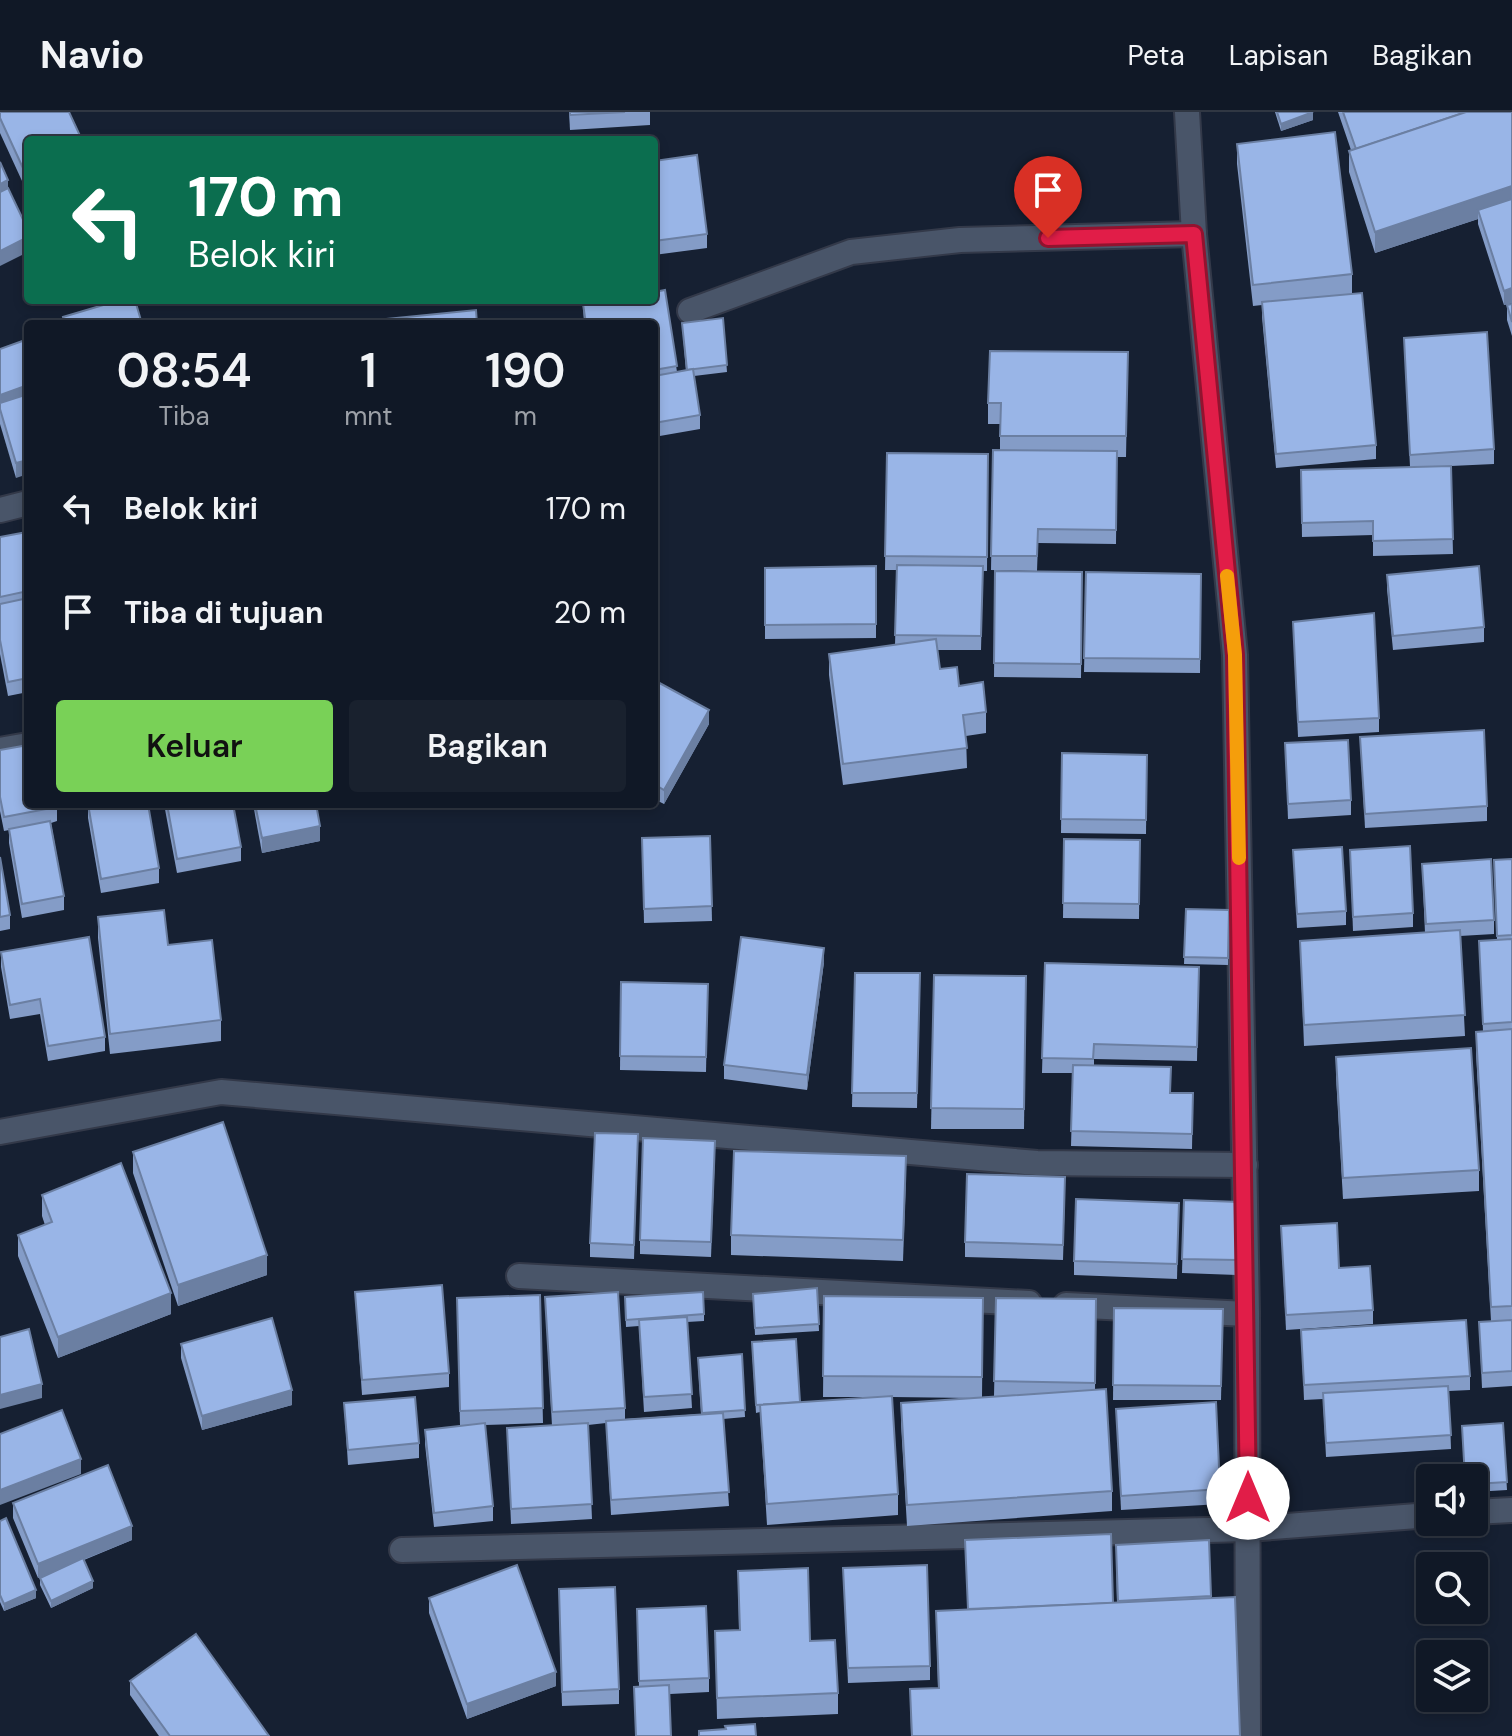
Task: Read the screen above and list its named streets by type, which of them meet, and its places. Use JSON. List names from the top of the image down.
{
  "page": {
    "header": "Navio",
    "nav": ["Peta", "Lapisan", "Bagikan"],
    "turn": ["170 m", "Belok kiri"],
    "eta": [
      "08:54",
      "Tiba",
      "1",
      "mnt",
      "190",
      "m"
    ],
    "list": [
      {
        "name": "Belok kiri",
        "value": "170 m"
      },
      {
        "name": "Tiba di tujuan",
        "value": "20 m"
      }
    ],
    "buttons": ["Keluar", "Bagikan"]
  }
}
